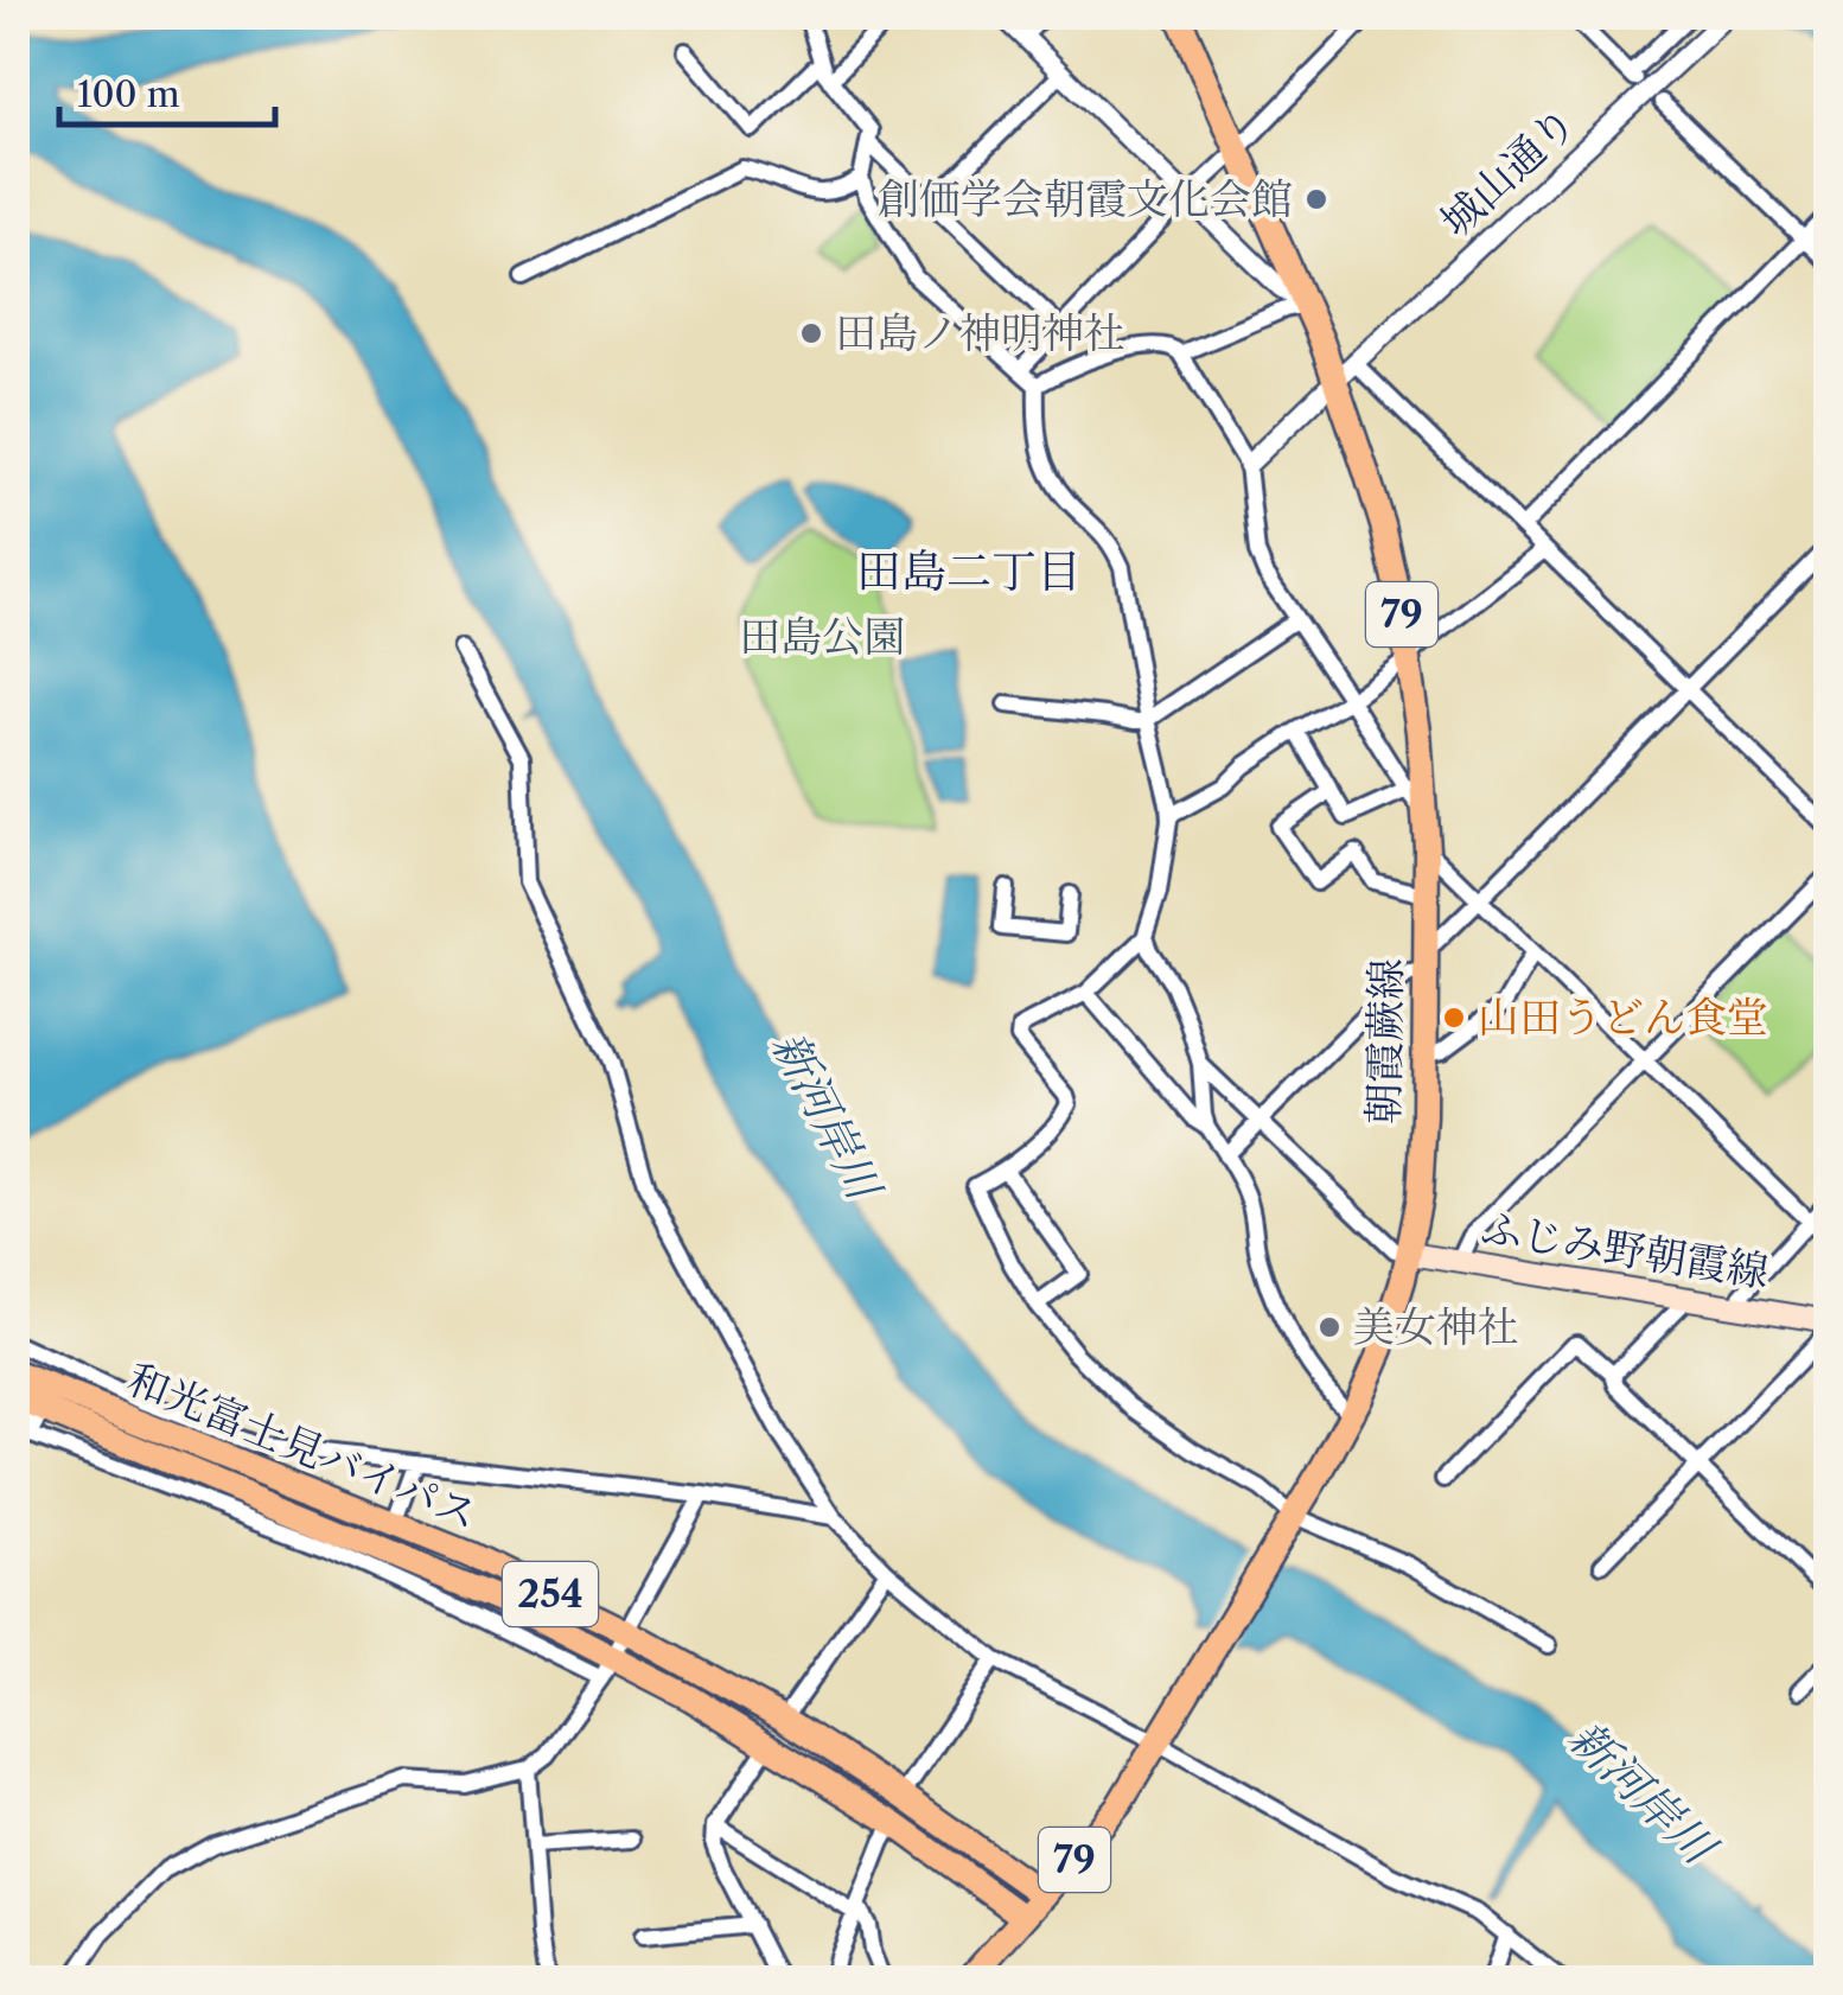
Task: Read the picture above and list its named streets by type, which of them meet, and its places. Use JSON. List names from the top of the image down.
{
  "streets": {
    "main road": [
      "79",
      "朝霞蕨線",
      "ふじみ野朝霞線",
      "和光富士見バイパス",
      "254"
    ],
    "street": ["城山通り"]
  },
  "crossings": [
    ["城山通り", "朝霞蕨線"],
    ["朝霞蕨線", "ふじみ野朝霞線"],
    ["朝霞蕨線", "和光富士見バイパス"]
  ],
  "districts": ["田島二丁目"],
  "water": ["新河岸川"],
  "parks": ["田島公園"],
  "places": [
    "創価学会朝霞文化会館",
    "田島ノ神明神社",
    "山田うどん食堂",
    "美女神社"
  ],
  "scale_bar": "100 m"
}
